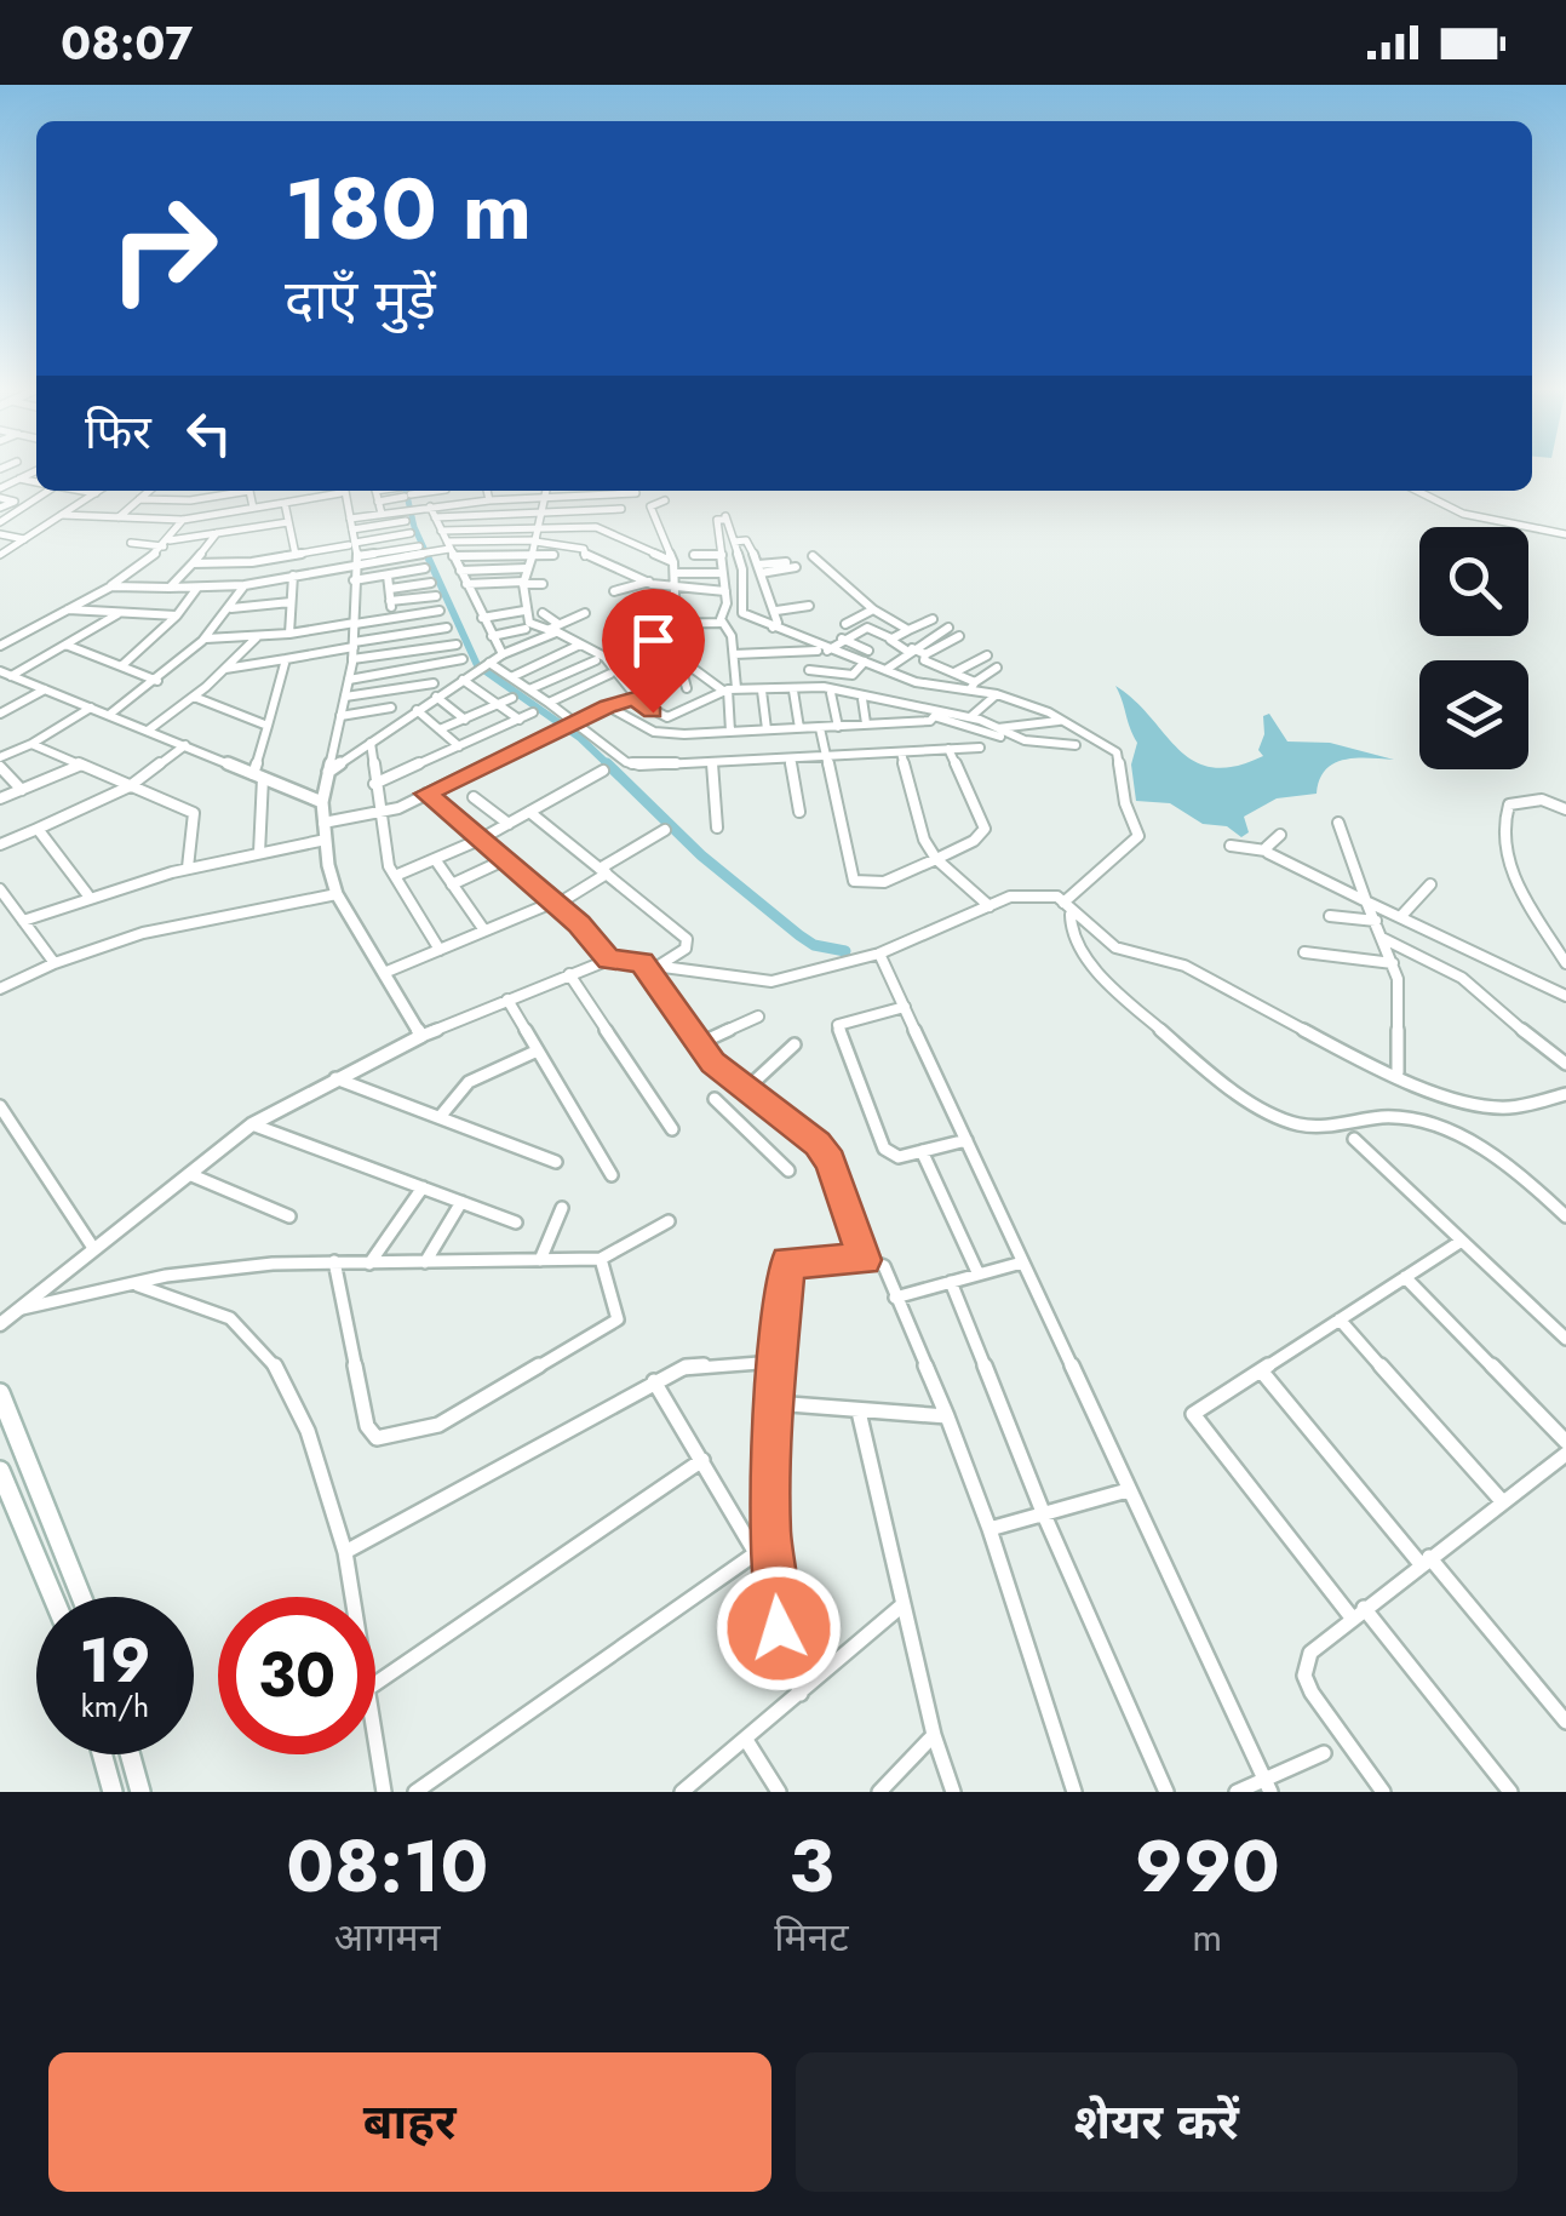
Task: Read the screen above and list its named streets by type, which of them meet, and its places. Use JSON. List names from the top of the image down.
{
  "page": {
    "status": "08:07",
    "turn": ["180 m", "दाएँ मुड़ें"],
    "then": "फिर",
    "speed": "19 km/h",
    "limit": "30",
    "eta": [
      "08:10",
      "आगमन",
      "3",
      "मिनट",
      "990",
      "m"
    ],
    "buttons": ["बाहर", "शेयर करें"]
  }
}
